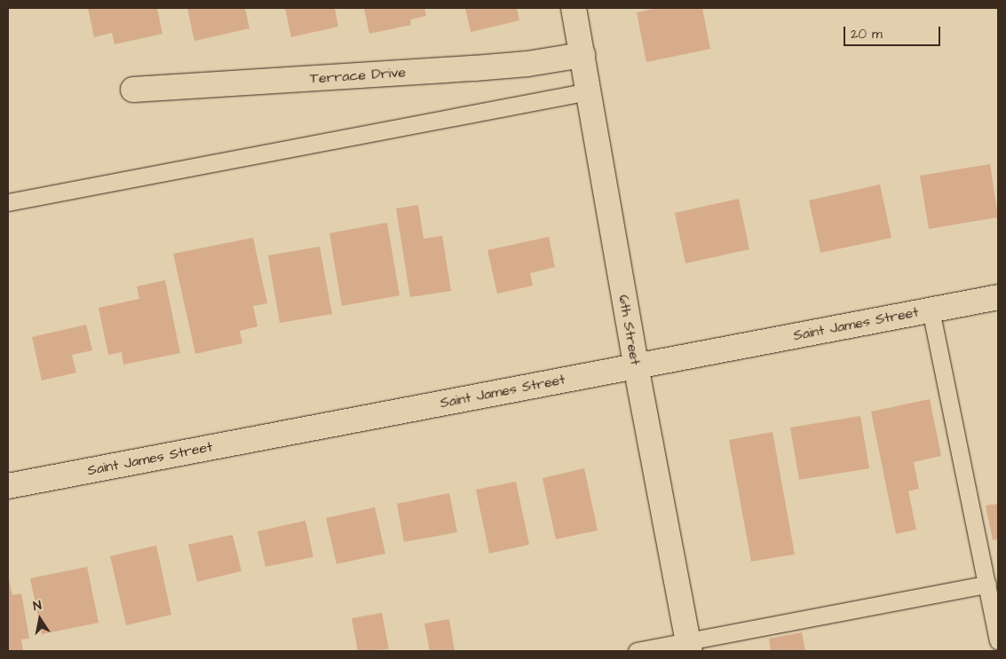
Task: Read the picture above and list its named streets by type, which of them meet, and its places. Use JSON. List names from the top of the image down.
{
  "streets": {
    "street": ["Terrace Drive", "Saint James Street", "6th Street"]
  },
  "crossings": [
    ["Terrace Drive", "6th Street"],
    ["Saint James Street", "6th Street"]
  ],
  "scale_bar": "20 m",
  "north": "top"
}
